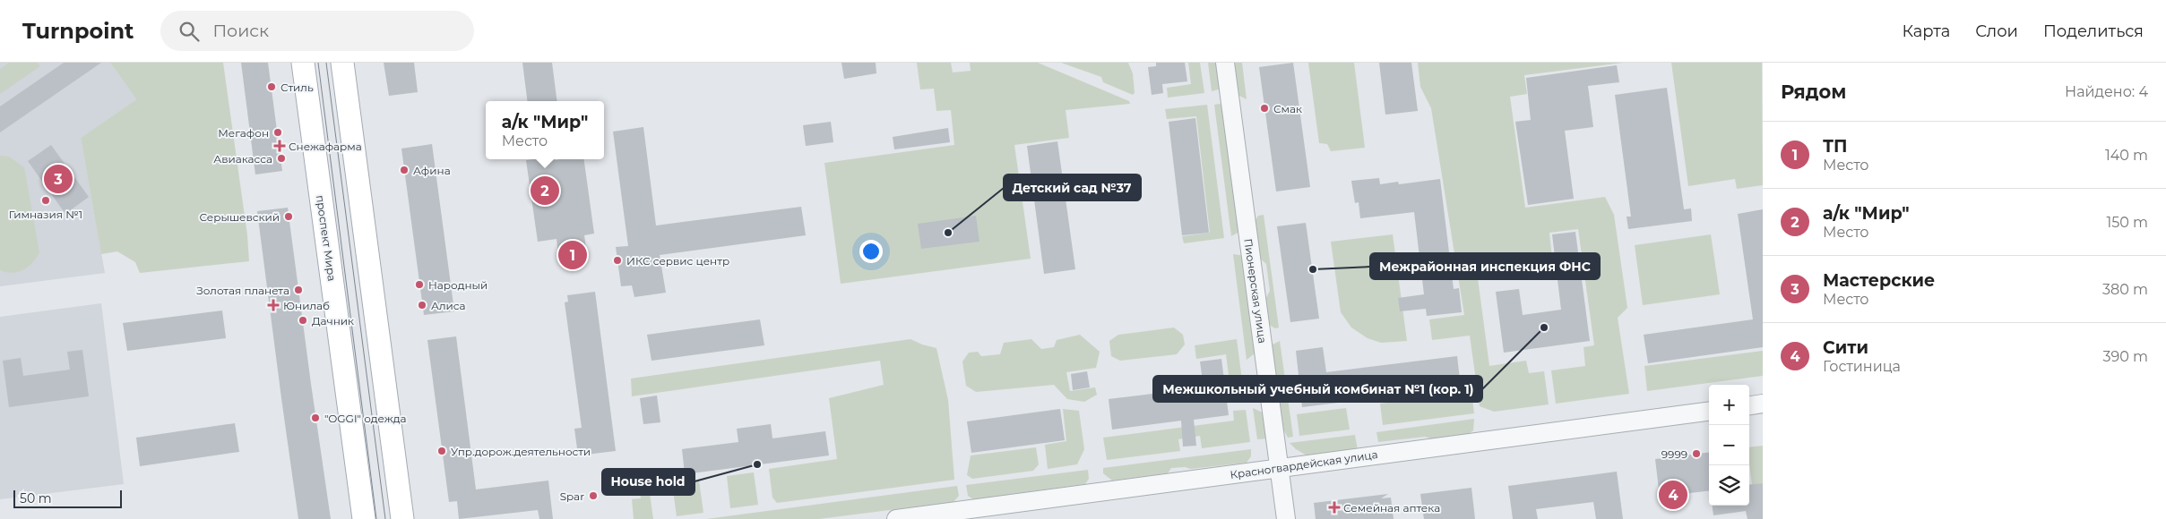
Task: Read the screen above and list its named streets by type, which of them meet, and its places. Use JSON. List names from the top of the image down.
{
  "streets": {
    "main road": ["проспект Мира"],
    "street": ["Пионерская улица", "Красногвардейская улица"]
  },
  "crossings": [
    ["Пионерская улица", "Красногвардейская улица"]
  ],
  "places": {
    "other": [
      "Стиль",
      "Смак",
      "Мегафон",
      "Авиакасса",
      "Афина",
      "Гимназия №1",
      "Серышевский",
      "Детский сад №37",
      "ИКС сервис центр",
      "Межрайонная инспекция ФНС",
      "Народный",
      "Золотая планета",
      "Алиса",
      "Дачник",
      "Межшкольный учебный комбинат №1 (кор. 1)",
      "\"OGGI\" одежда",
      "Упр.дорож.деятельности",
      "9999",
      "House hold",
      "Spar"
    ],
    "health": ["Снежафарма", "Юнилаб", "Семейная аптека"]
  },
  "scale_bar": "50 m",
  "page": {
    "header": "Turnpoint",
    "search": "Поиск",
    "nav": ["Карта", "Слои", "Поделиться"],
    "heading": ["Рядом", "Найдено: 4"],
    "popup": ["а/к \"Мир\"", "Место"],
    "list": [
      {
        "mark": "1",
        "name": "ТП",
        "note": "Место",
        "value": "140 m"
      },
      {
        "mark": "2",
        "name": "а/к \"Мир\"",
        "note": "Место",
        "value": "150 m"
      },
      {
        "mark": "3",
        "name": "Мастерские",
        "note": "Место",
        "value": "380 m"
      },
      {
        "mark": "4",
        "name": "Сити",
        "note": "Гостиница",
        "value": "390 m"
      }
    ],
    "pins": [
      "3",
      "2",
      "1",
      "4"
    ],
    "map_buttons": ["+", "−"],
    "scale": "50 m"
  }
}
